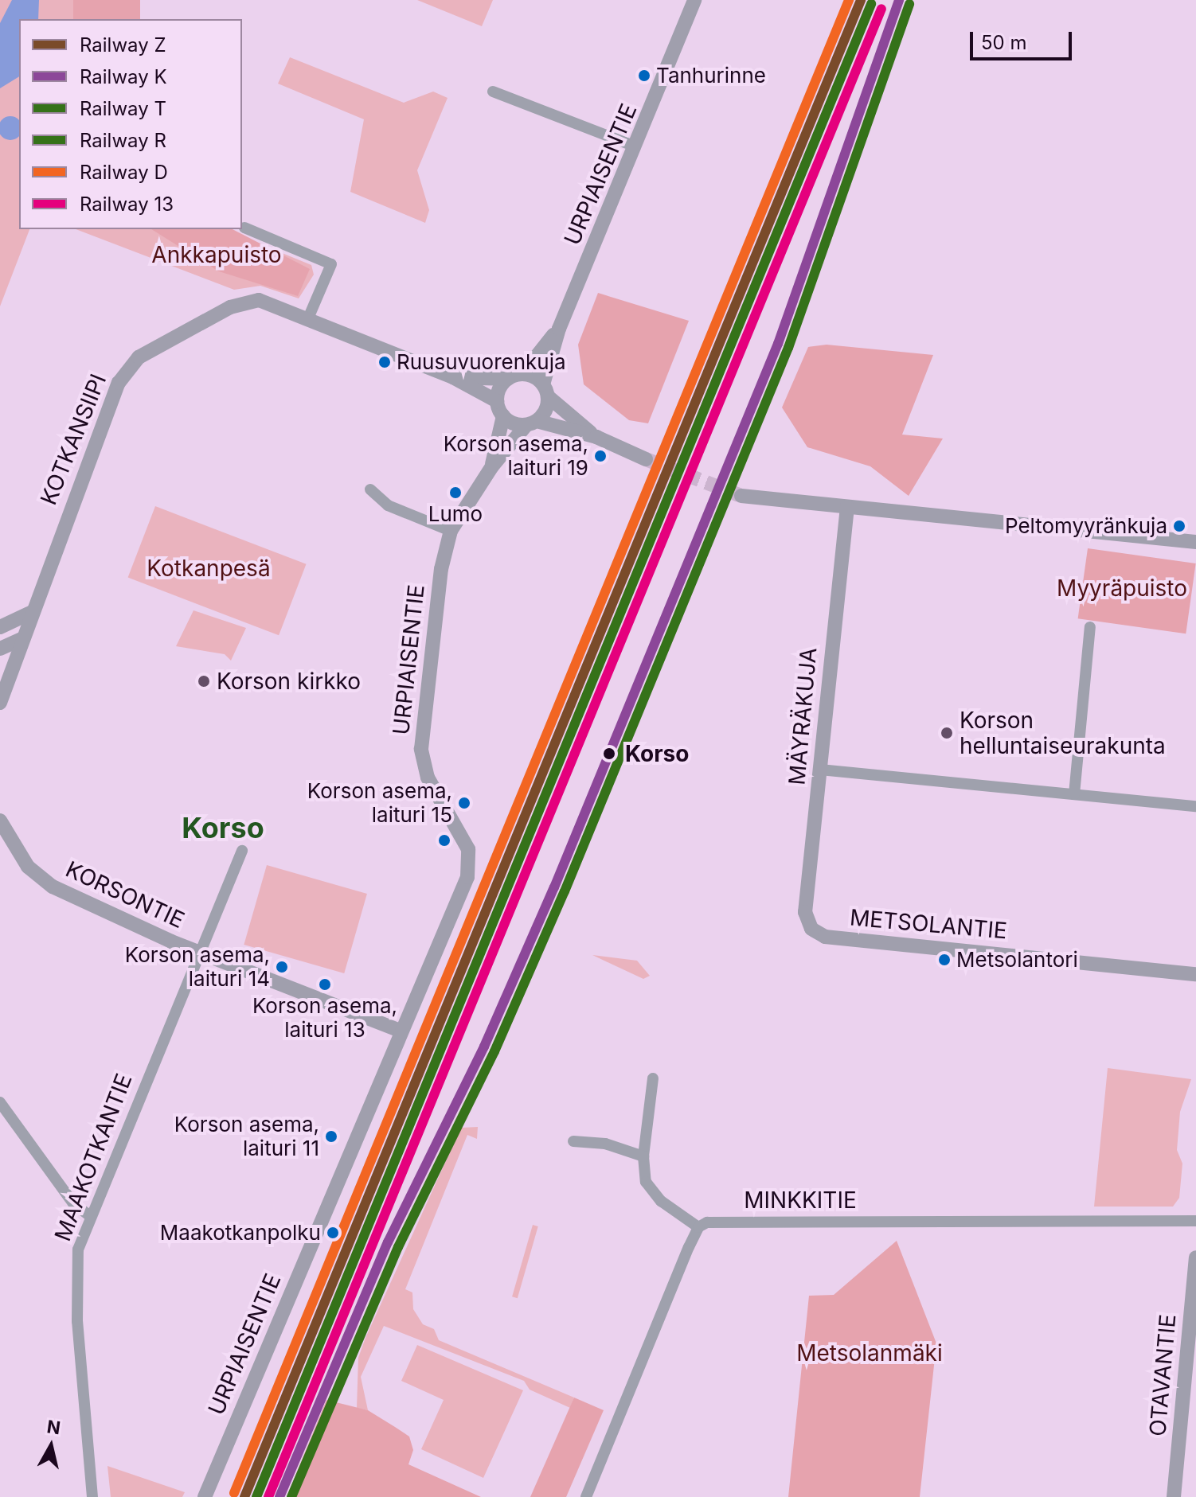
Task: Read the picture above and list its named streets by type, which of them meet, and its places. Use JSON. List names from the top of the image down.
{
  "streets": {
    "main road": [
      "URPIAISENTIE",
      "KOTKANSIIPI",
      "MÄYRÄKUJA",
      "KORSONTIE",
      "METSOLANTIE",
      "OTAVANTIE"
    ],
    "street": ["MAAKOTKANTIE", "MINKKITIE"]
  },
  "crossings": [
    ["URPIAISENTIE", "KOTKANSIIPI"],
    ["URPIAISENTIE", "KORSONTIE"],
    ["MÄYRÄKUJA", "METSOLANTIE"],
    ["KORSONTIE", "MAAKOTKANTIE"]
  ],
  "districts": ["Korso"],
  "parks": [
    "Ankkapuisto",
    "Kotkanpesä",
    "Myyräpuisto",
    "Metsolanmäki"
  ],
  "places": [
    "Tanhurinne",
    "Ruusuvuorenkuja",
    "Korson asema, laituri 19",
    "Lumo",
    "Peltomyyränkuja",
    "Korson kirkko",
    "Korson helluntaiseurakunta",
    "Korso",
    "Korson asema, laituri 15",
    "Metsolantori",
    "Korson asema, laituri 14",
    "Korson asema, laituri 13",
    "Korson asema, laituri 11",
    "Maakotkanpolku"
  ],
  "lines": [
    "rail line Z",
    "rail line K",
    "rail line D",
    "rail line T",
    "rail line R",
    "rail line 13"
  ],
  "legend": [
    "Railway Z",
    "Railway K",
    "Railway T",
    "Railway R",
    "Railway D",
    "Railway 13"
  ],
  "scale_bar": "50 m",
  "north": "top"
}
